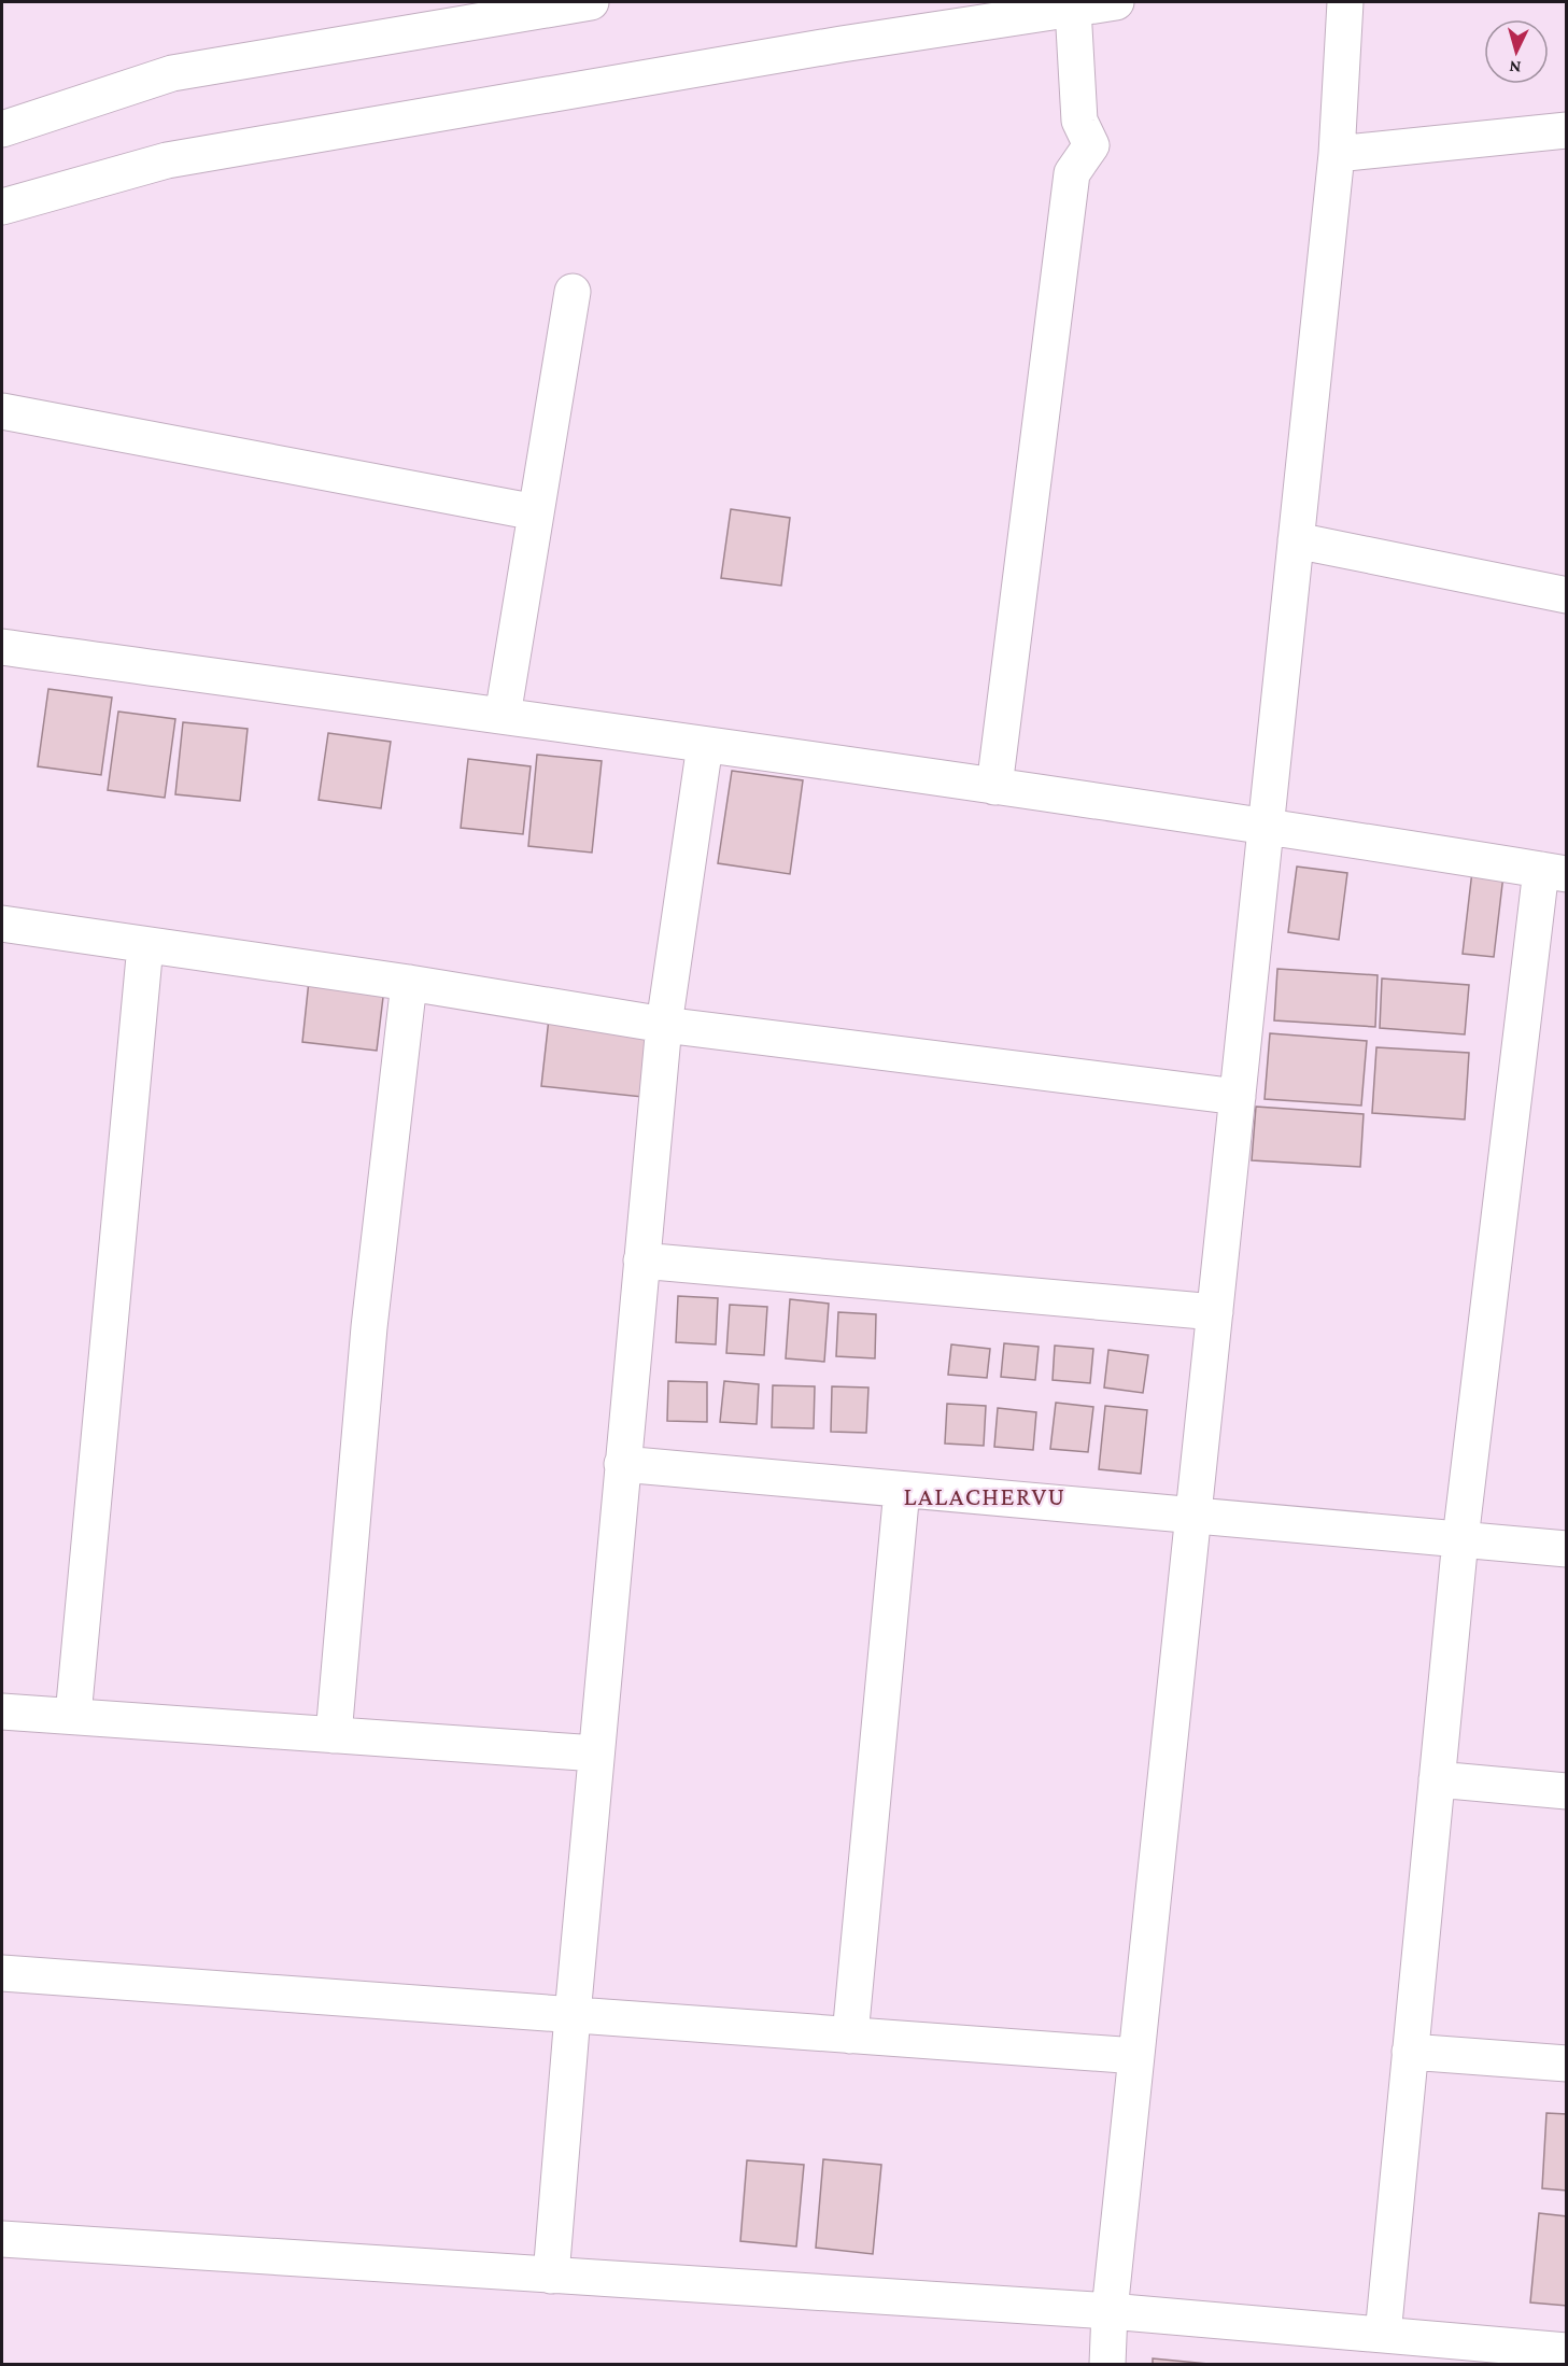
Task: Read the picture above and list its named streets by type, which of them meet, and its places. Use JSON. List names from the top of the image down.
{
  "districts": ["LALACHERVU"],
  "north": "bottom"
}
